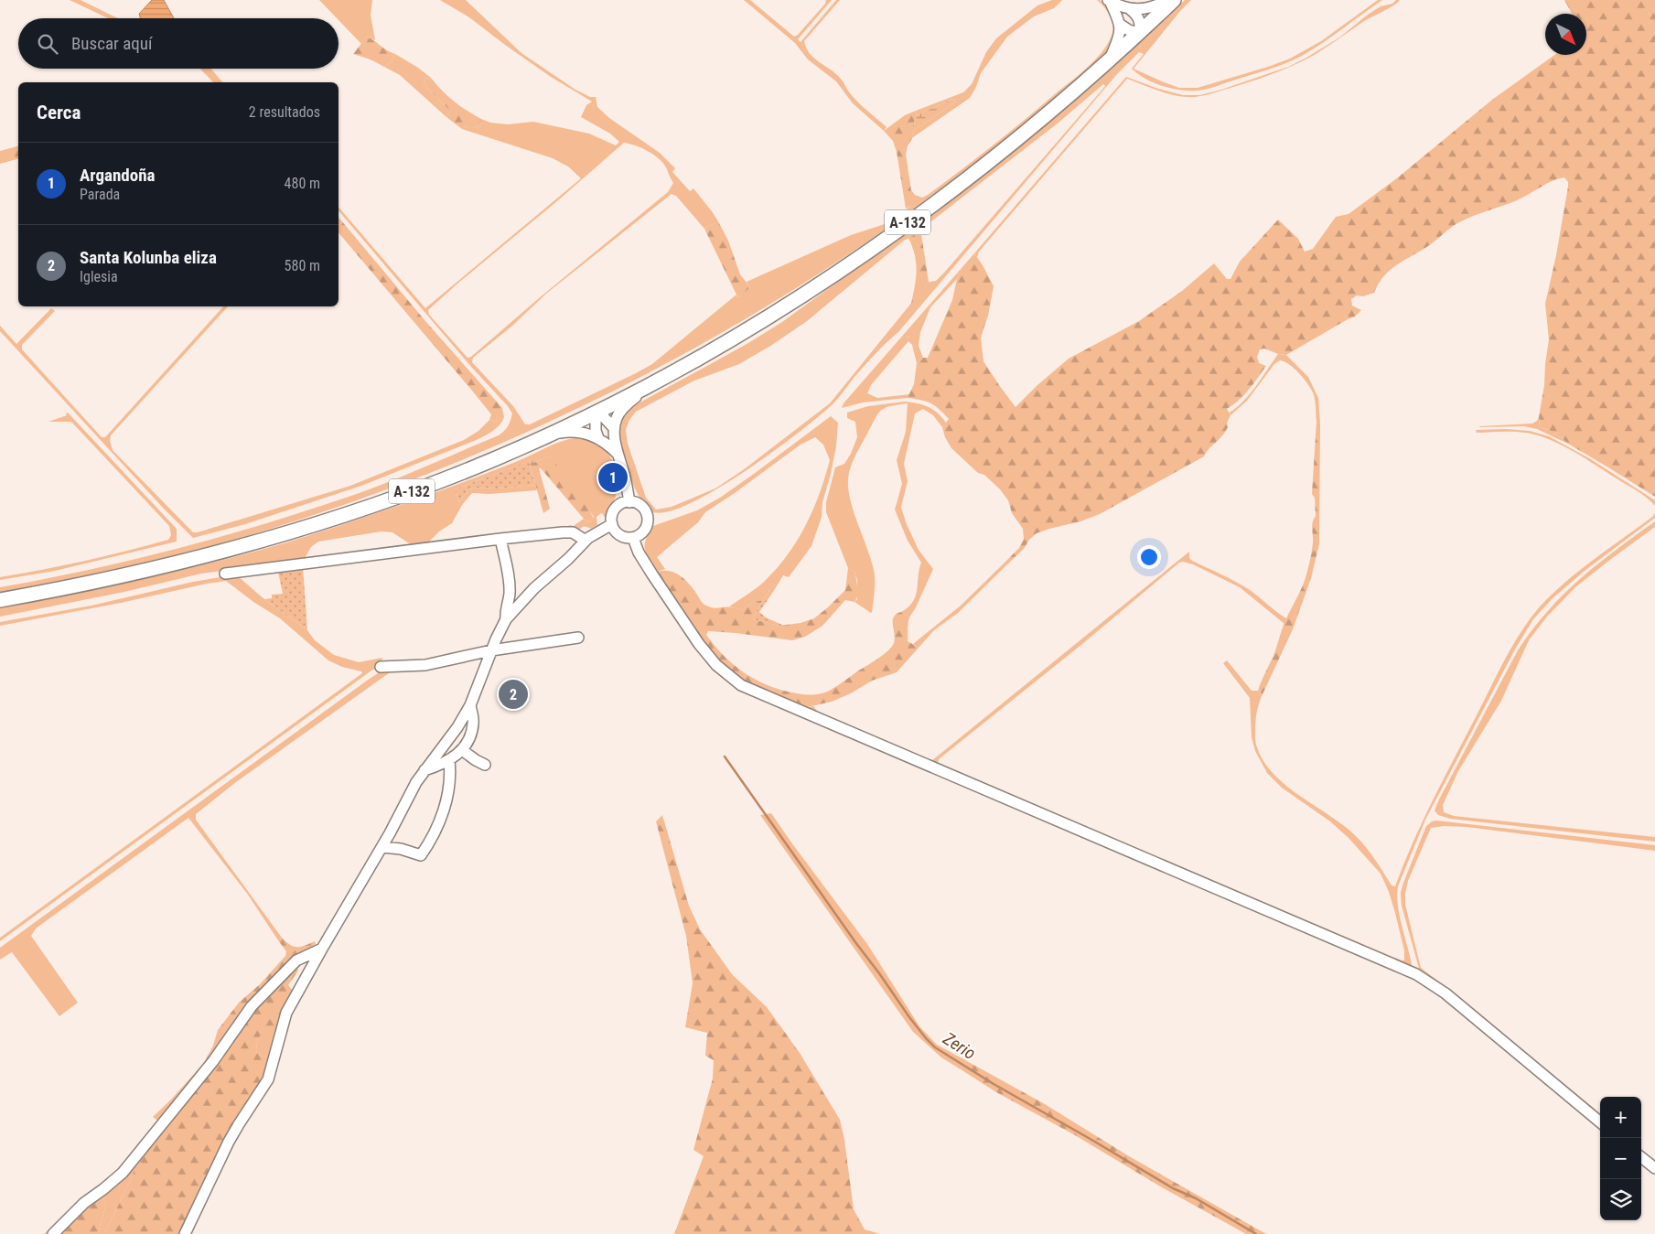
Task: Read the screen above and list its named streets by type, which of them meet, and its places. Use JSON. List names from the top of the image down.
{
  "streets": {
    "main road": ["A-132"]
  },
  "water": ["Zerio"],
  "north": "bottom right",
  "page": {
    "search": "Buscar aquí",
    "heading": ["Cerca", "2 resultados"],
    "list": [
      {
        "mark": "1",
        "name": "Argandoña",
        "note": "Parada",
        "value": "480 m"
      },
      {
        "mark": "2",
        "name": "Santa Kolunba eliza",
        "note": "Iglesia",
        "value": "580 m"
      }
    ],
    "pins": ["1", "2"],
    "map_buttons": ["+", "−"]
  }
}
